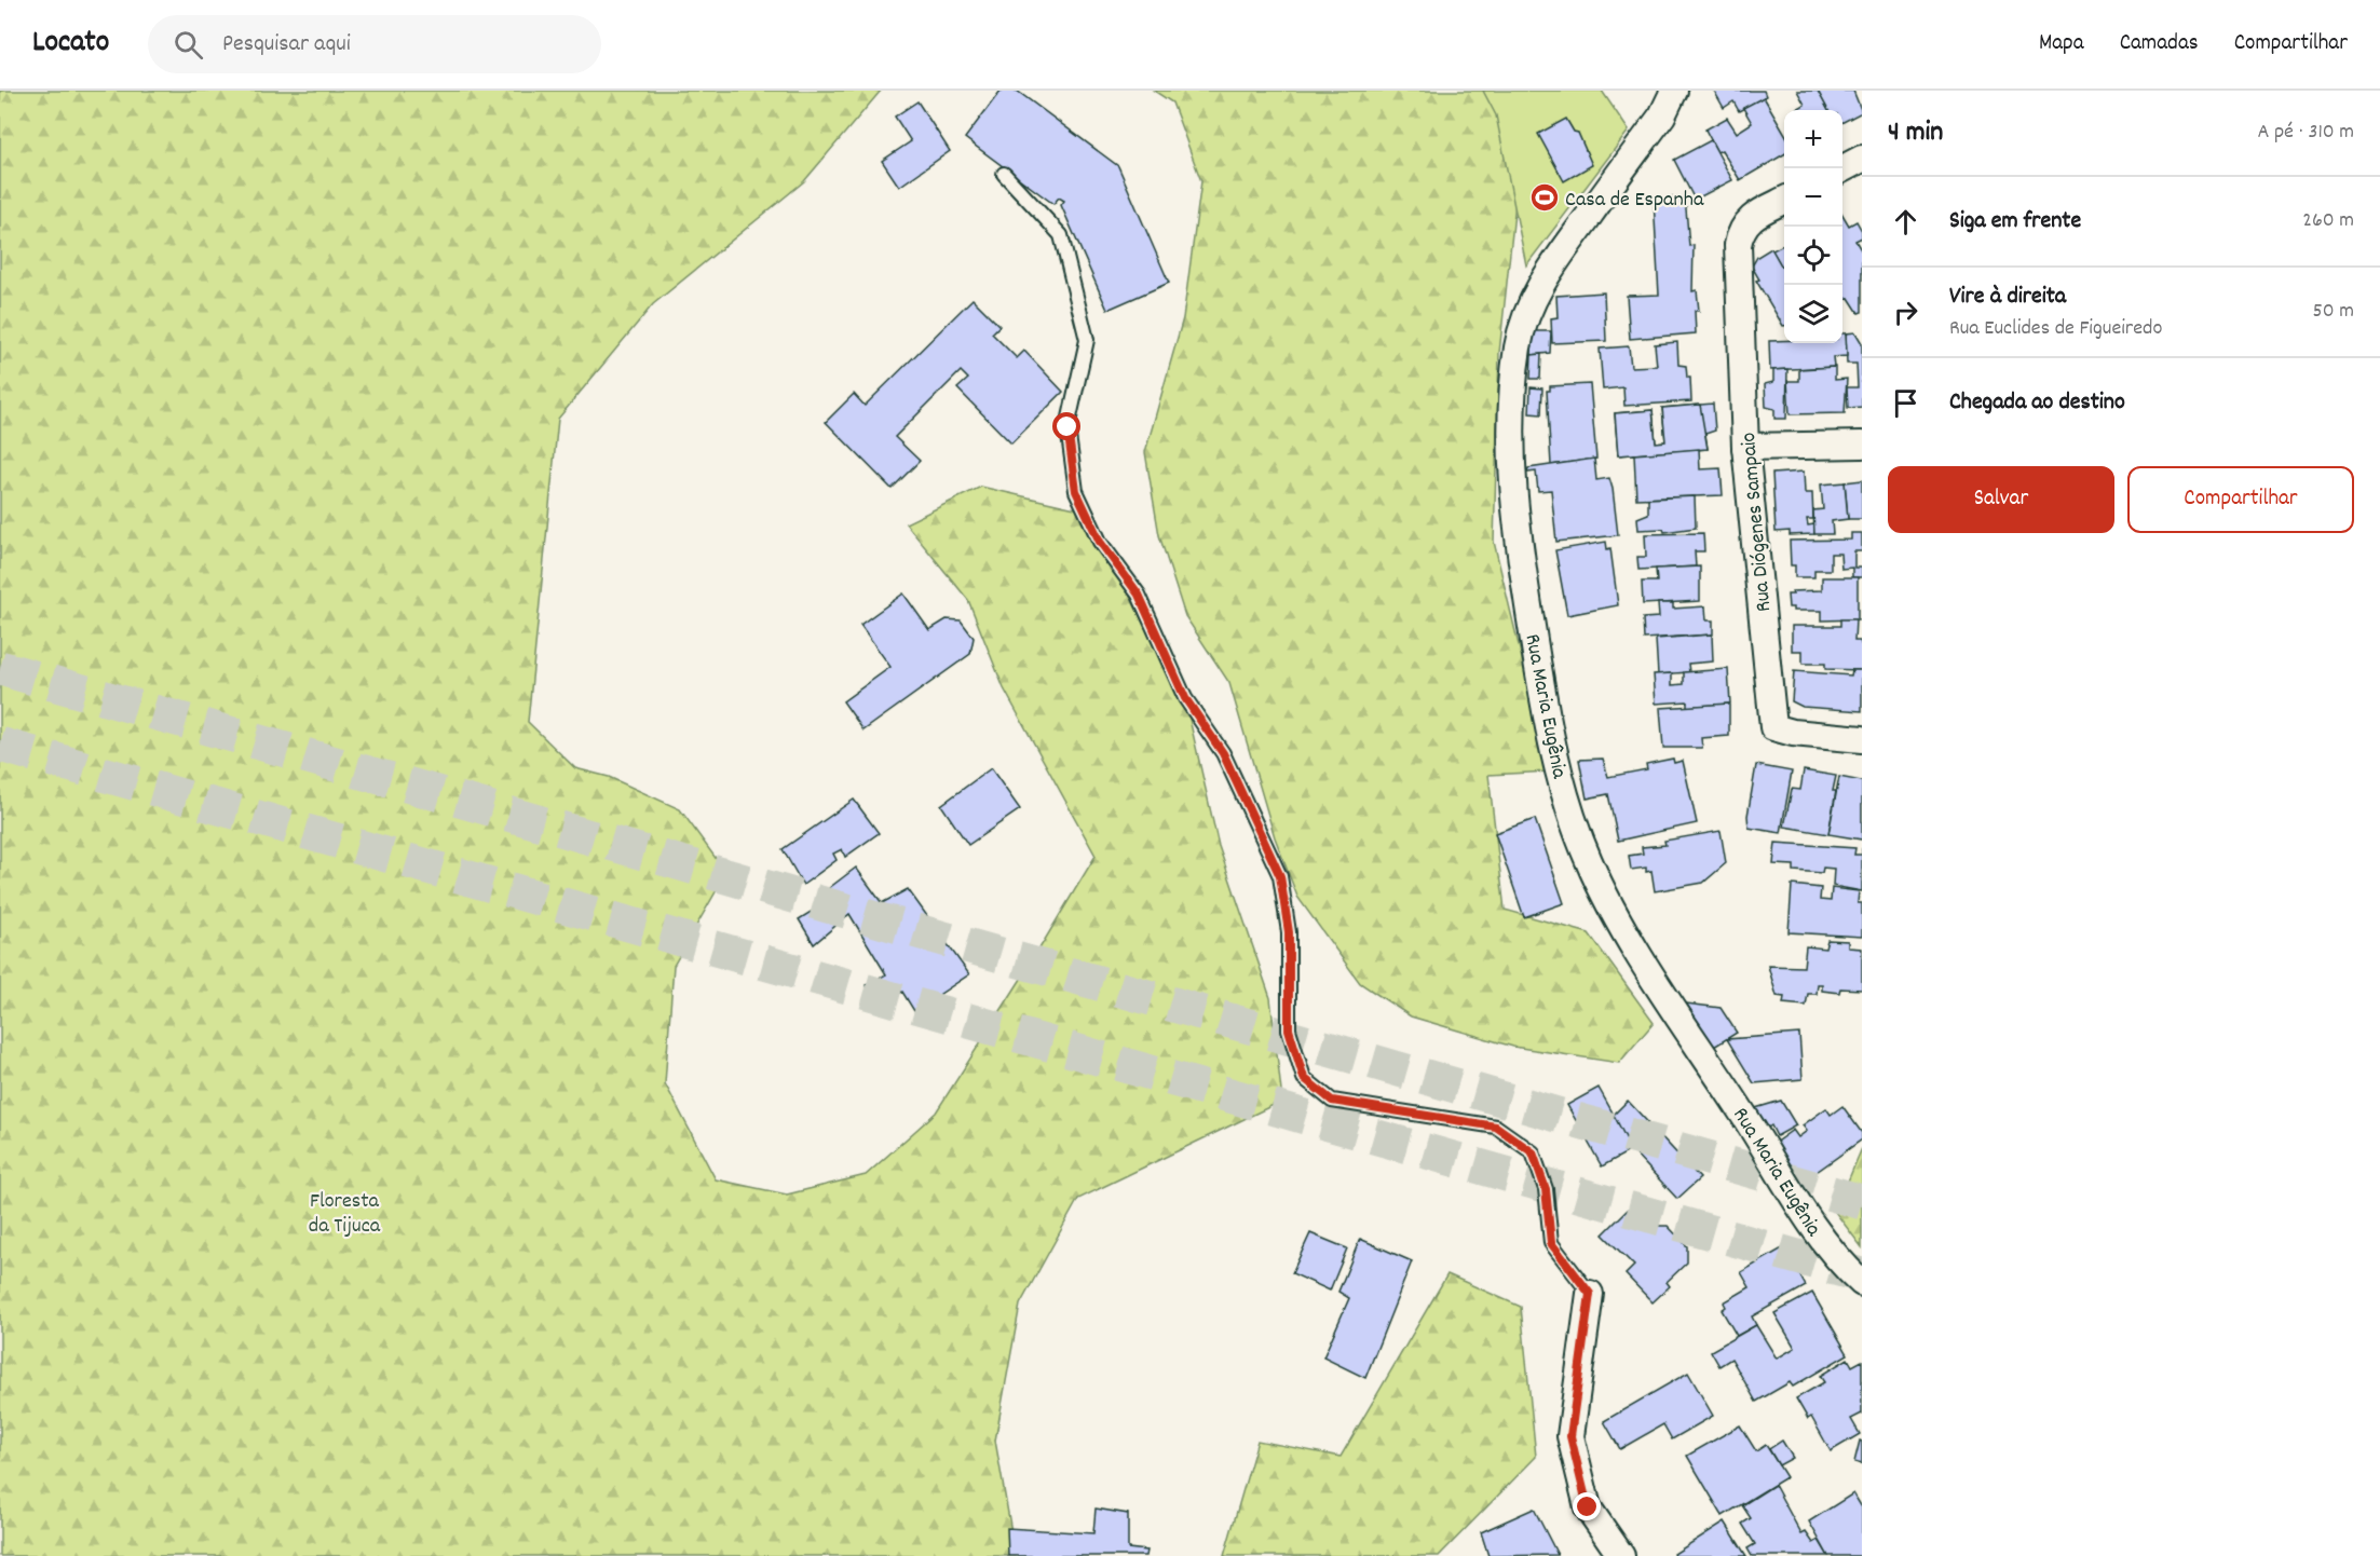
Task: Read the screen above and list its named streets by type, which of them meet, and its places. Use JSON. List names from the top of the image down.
{
  "streets": {
    "street": ["Rua Diógenes Sampaio", "Rua Maria Eugênia"]
  },
  "parks": ["Floresta da Tijuca"],
  "places": {
    "sports": ["Casa de Espanha"]
  },
  "page": {
    "header": "Locato",
    "search": "Pesquisar aqui",
    "nav": ["Mapa", "Camadas", "Compartilhar"],
    "heading": ["4 min", "A pé · 310 m"],
    "map_buttons": ["+", "−"],
    "list": [
      ["Siga em frente", "260 m"],
      ["Vire à direita", "Rua Euclides de Figueiredo", "50 m"],
      "Chegada ao destino"
    ],
    "buttons": ["Salvar", "Compartilhar"]
  }
}
